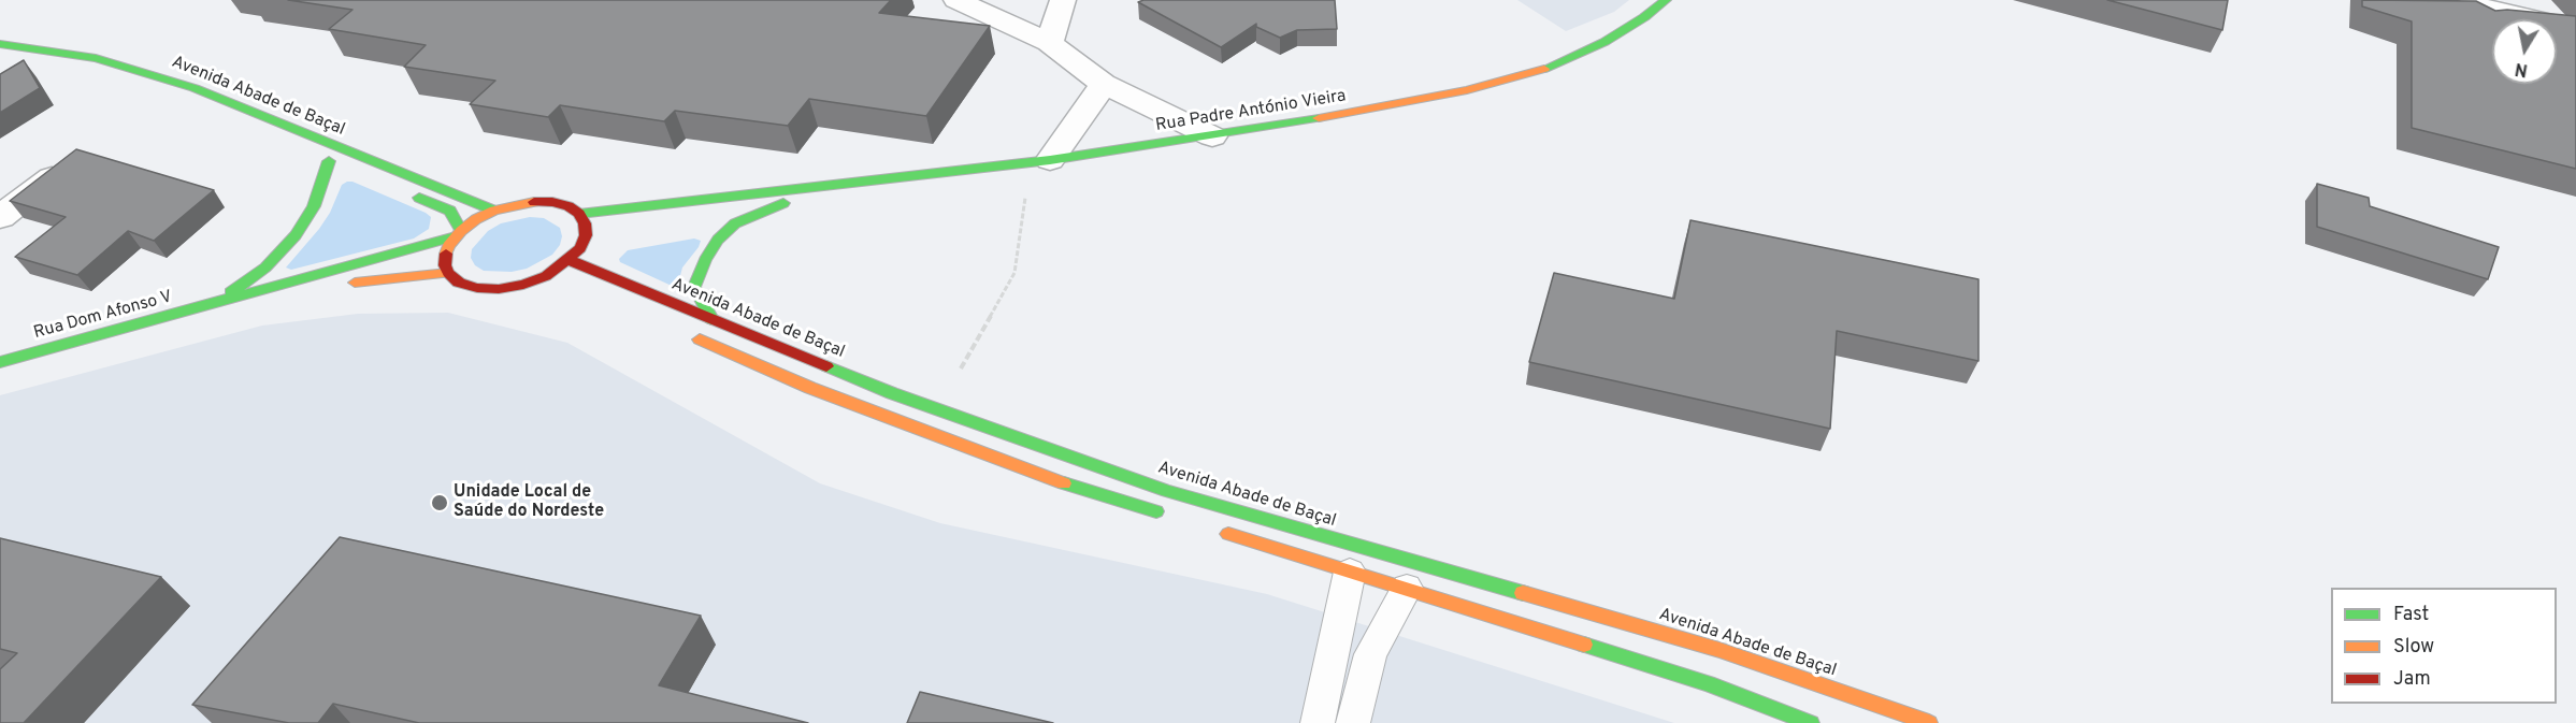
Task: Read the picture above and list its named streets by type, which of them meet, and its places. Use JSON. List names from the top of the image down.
{
  "streets": {
    "main road": ["Avenida Abade de Baçal", "Rua Padre António Vieira", "Rua Dom Afonso V"]
  },
  "places": ["Unidade Local de Saúde do Nordeste"],
  "legend": ["Fast", "Slow", "Jam"],
  "north": "bottom"
}
